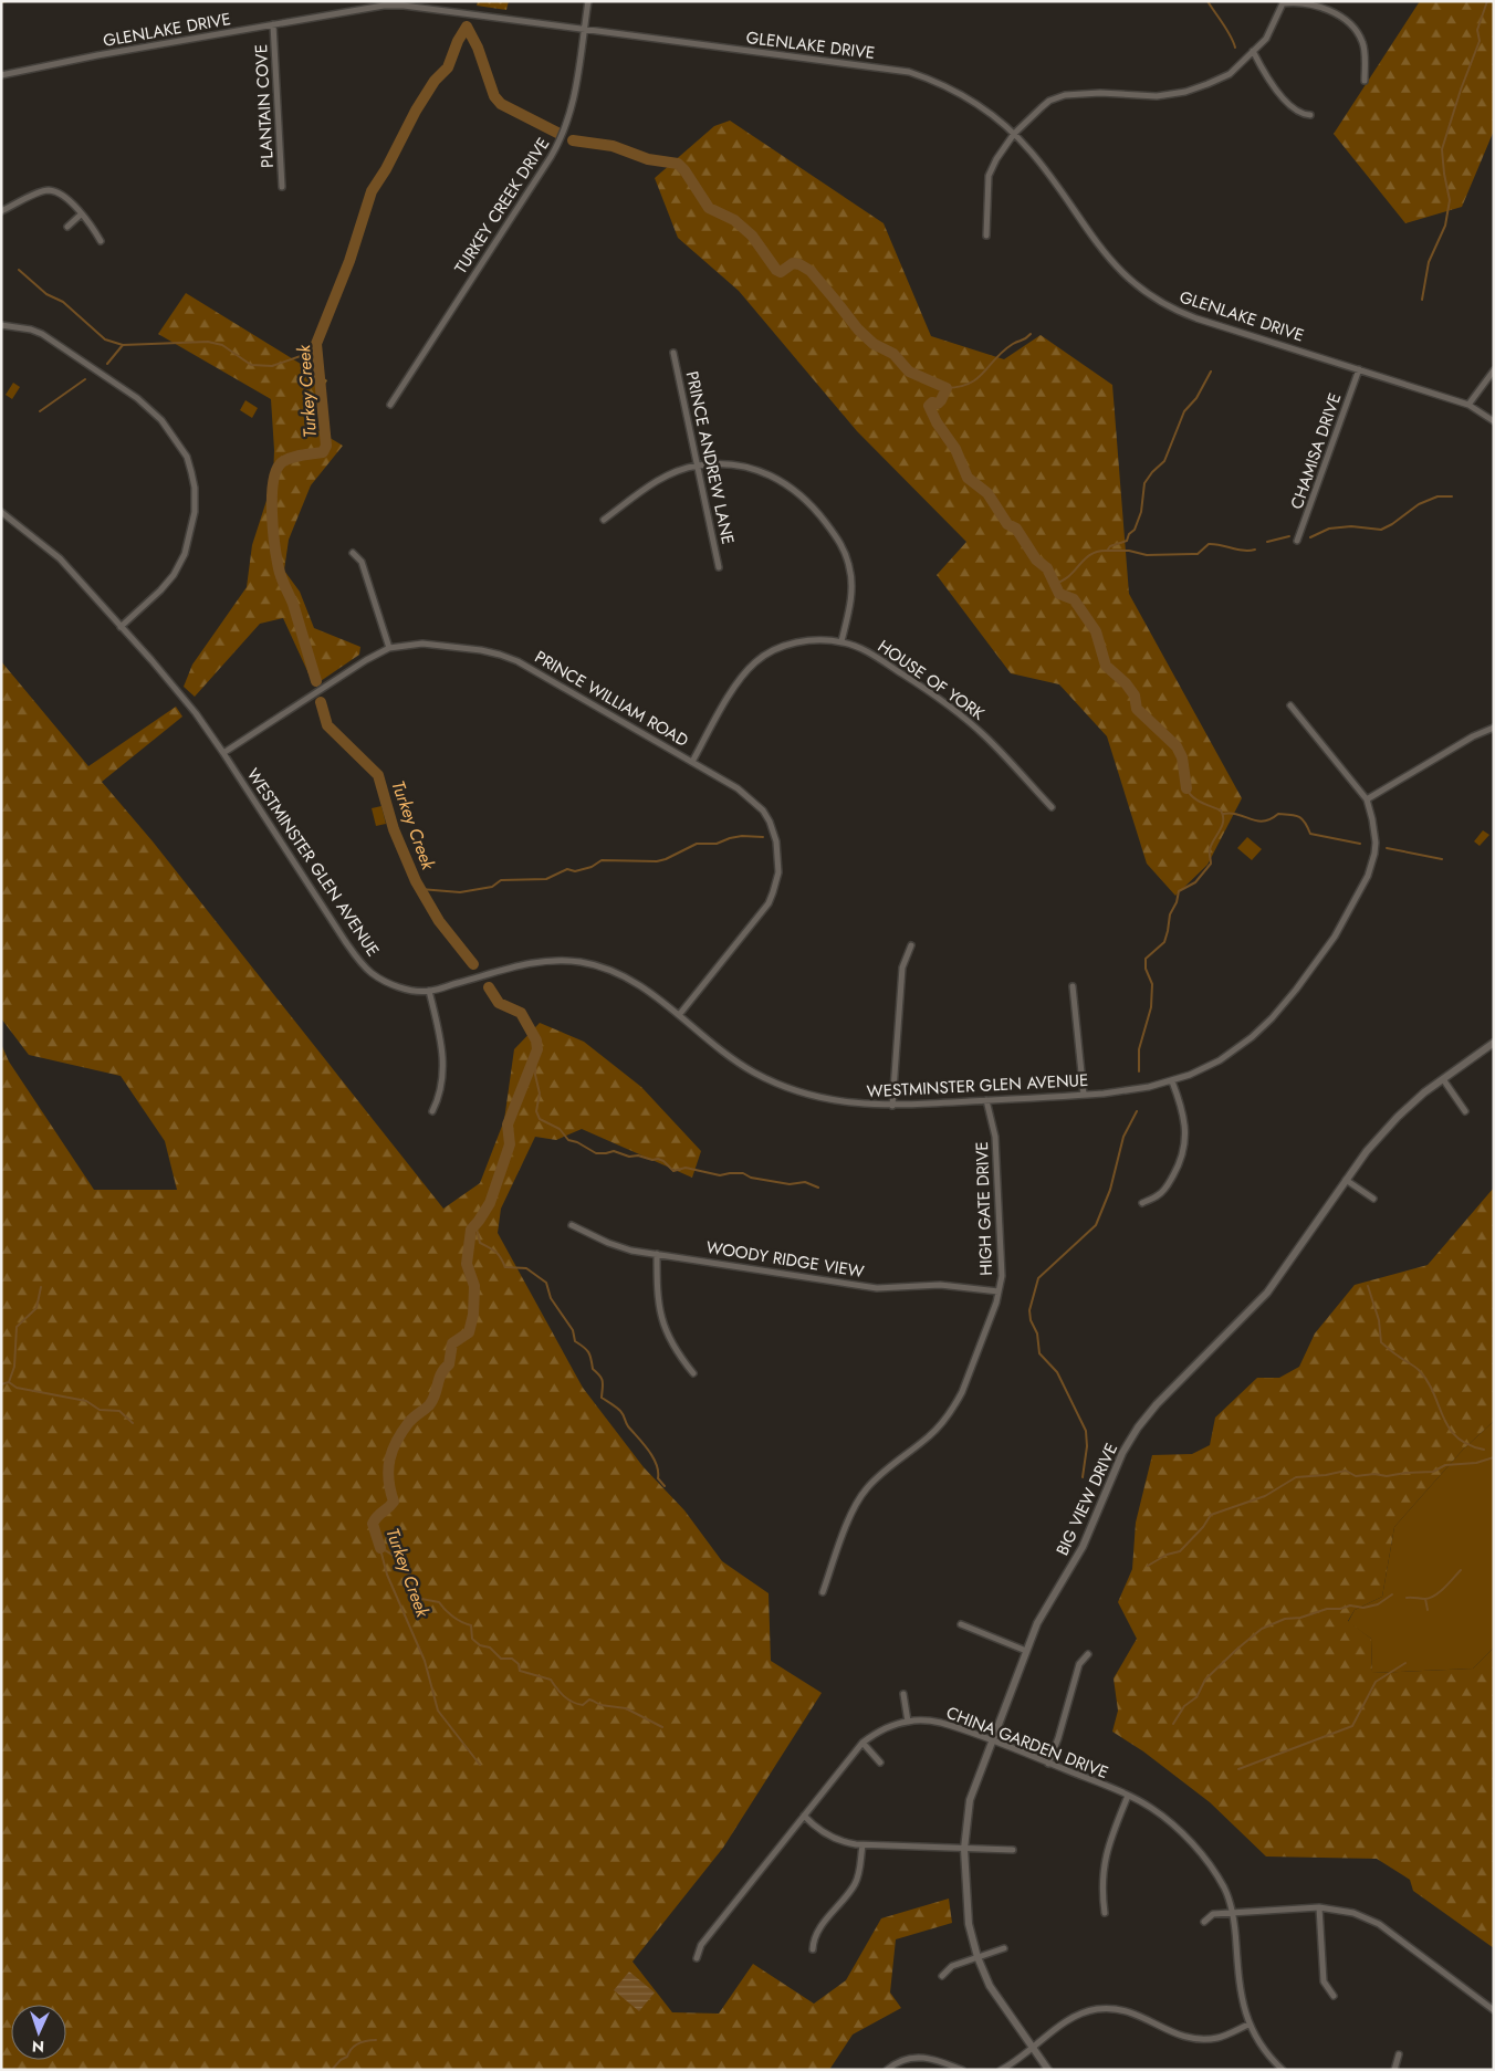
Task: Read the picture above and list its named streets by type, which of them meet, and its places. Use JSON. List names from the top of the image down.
{
  "streets": {
    "street": [
      "GLENLAKE DRIVE",
      "PLANTAIN COVE",
      "TURKEY CREEK DRIVE",
      "CHAMISA DRIVE",
      "PRINCE ANDREW LANE",
      "HOUSE OF YORK",
      "PRINCE WILLIAM ROAD",
      "WESTMINSTER GLEN AVENUE",
      "HIGH GATE DRIVE",
      "WOODY RIDGE VIEW",
      "BIG VIEW DRIVE",
      "CHINA GARDEN DRIVE"
    ]
  },
  "crossings": [
    ["GLENLAKE DRIVE", "PLANTAIN COVE"],
    ["GLENLAKE DRIVE", "TURKEY CREEK DRIVE"],
    ["GLENLAKE DRIVE", "CHAMISA DRIVE"],
    ["HOUSE OF YORK", "PRINCE WILLIAM ROAD"],
    ["PRINCE WILLIAM ROAD", "WESTMINSTER GLEN AVENUE"],
    ["WESTMINSTER GLEN AVENUE", "HIGH GATE DRIVE"],
    ["HIGH GATE DRIVE", "WOODY RIDGE VIEW"],
    ["BIG VIEW DRIVE", "CHINA GARDEN DRIVE"]
  ],
  "water": ["Turkey Creek"],
  "north": "bottom"
}
